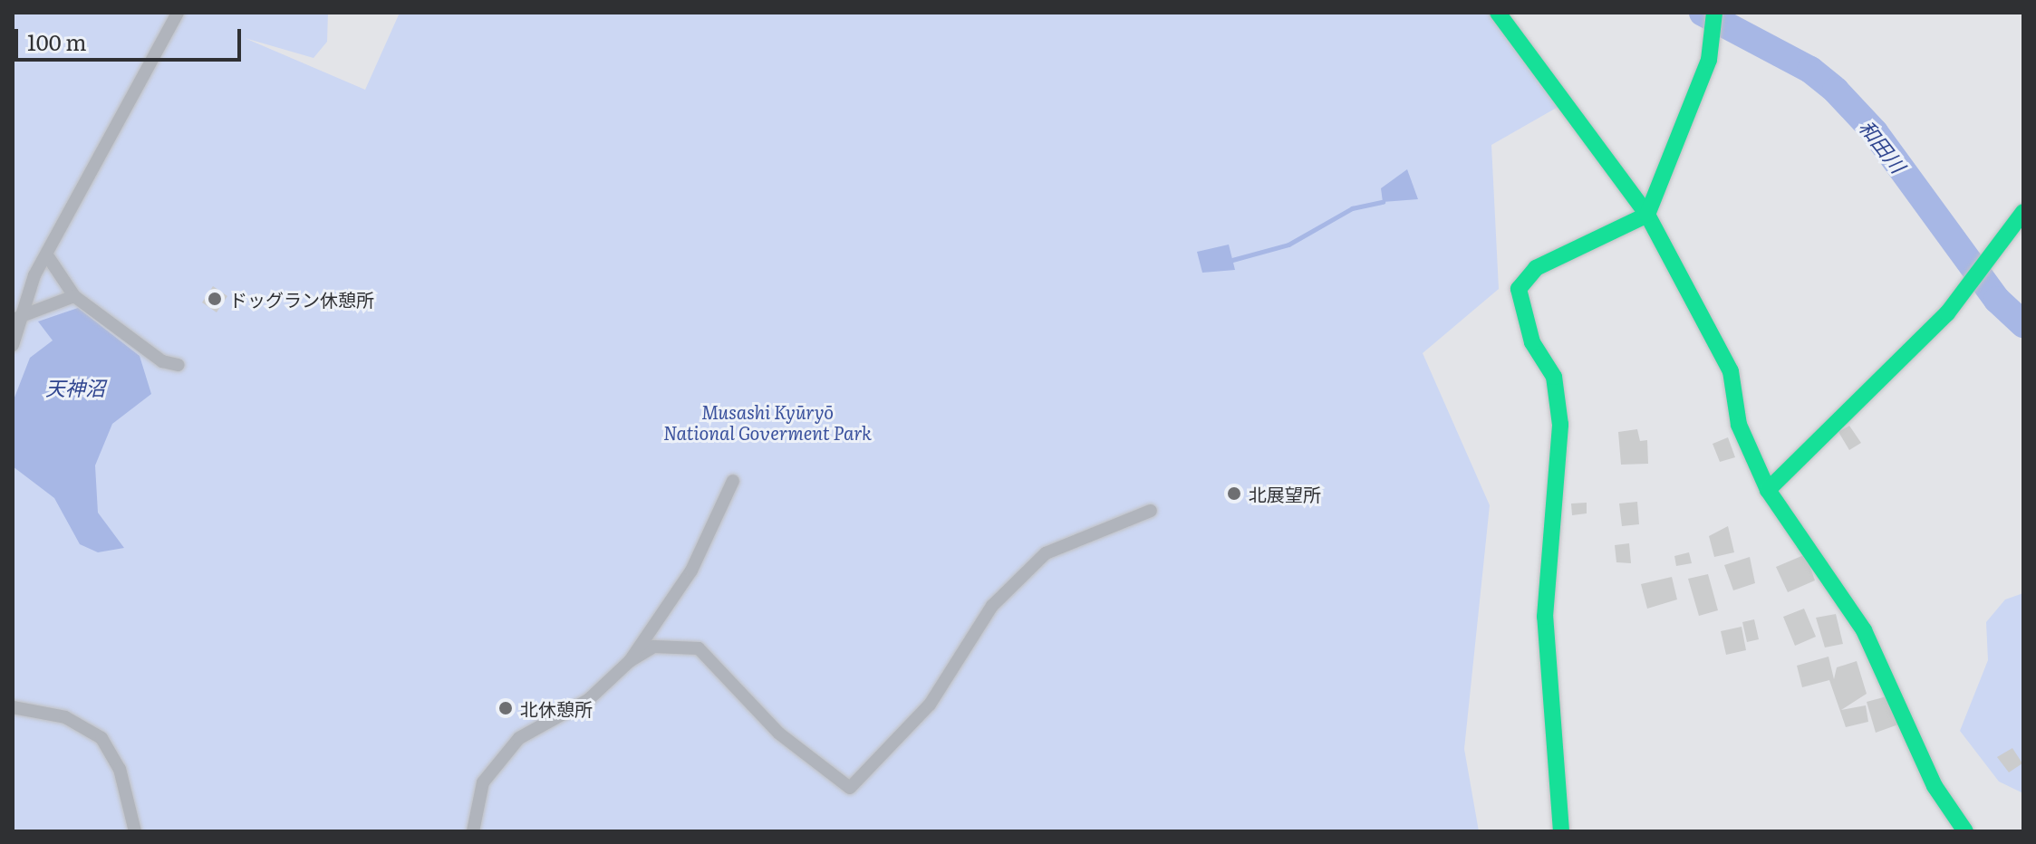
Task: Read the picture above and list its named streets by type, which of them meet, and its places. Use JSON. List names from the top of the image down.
{
  "water": ["和田川", "天神沼"],
  "parks": ["Musashi Kyūryō National Goverment Park"],
  "places": ["ドッグラン休憩所", "北展望所", "北休憩所"],
  "scale_bar": "100 m"
}
